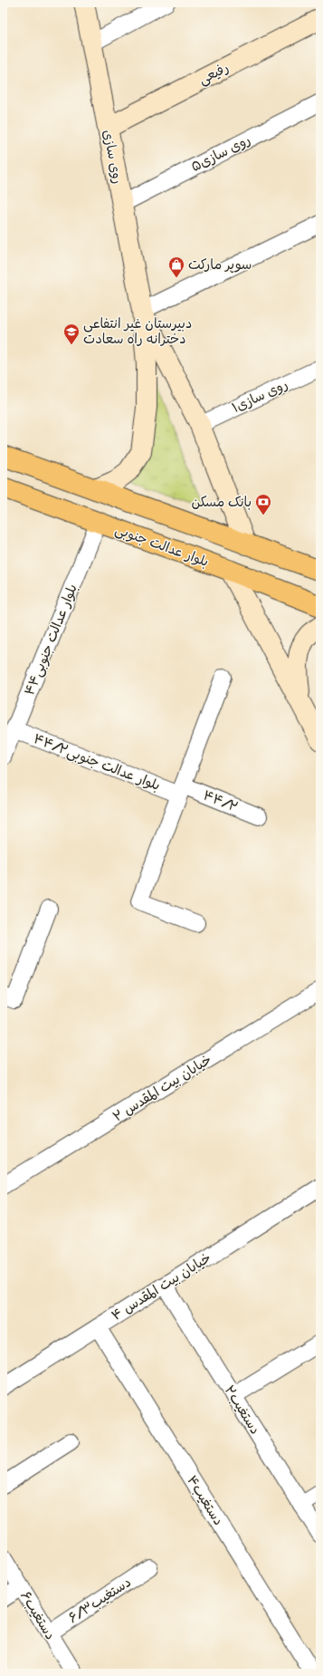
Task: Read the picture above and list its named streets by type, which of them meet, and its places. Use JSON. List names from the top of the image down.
{
  "streets": {
    "main road": ["بلوار عدالت جنوبی"],
    "street": [
      "رفیعی",
      "روی سازی۵",
      "روی سازی",
      "روی سازی۱",
      "بلوار عدالت جنوبی۴۴",
      "بلوار عدالت جنوبی۴۴/۲",
      "۴۴/۲",
      "خیابان بیت المقدس ۲",
      "خیابان بیت المقدس ۴",
      "۲دستغیب",
      "دستغیب۴",
      "دستغیب۶/۳",
      "دستغیب۶"
    ]
  },
  "crossings": [
    ["رفیعی", "روی سازی"],
    ["روی سازی۵", "روی سازی"],
    ["بلوار عدالت جنوبی", "بلوار عدالت جنوبی۴۴"],
    ["بلوار عدالت جنوبی۴۴", "بلوار عدالت جنوبی۴۴/۲"],
    ["بلوار عدالت جنوبی۴۴/۲", "۴۴/۲"],
    ["خیابان بیت المقدس ۴", "۲دستغیب"],
    ["خیابان بیت المقدس ۴", "دستغیب۴"],
    ["دستغیب۶/۳", "دستغیب۶"]
  ],
  "places": {
    "shop": ["سوپر مارکت"],
    "school or university": ["دبیرستان غیر انتفاعی دخترانه راه سعادت"],
    "bank": ["بانک مسکن"]
  }
}
